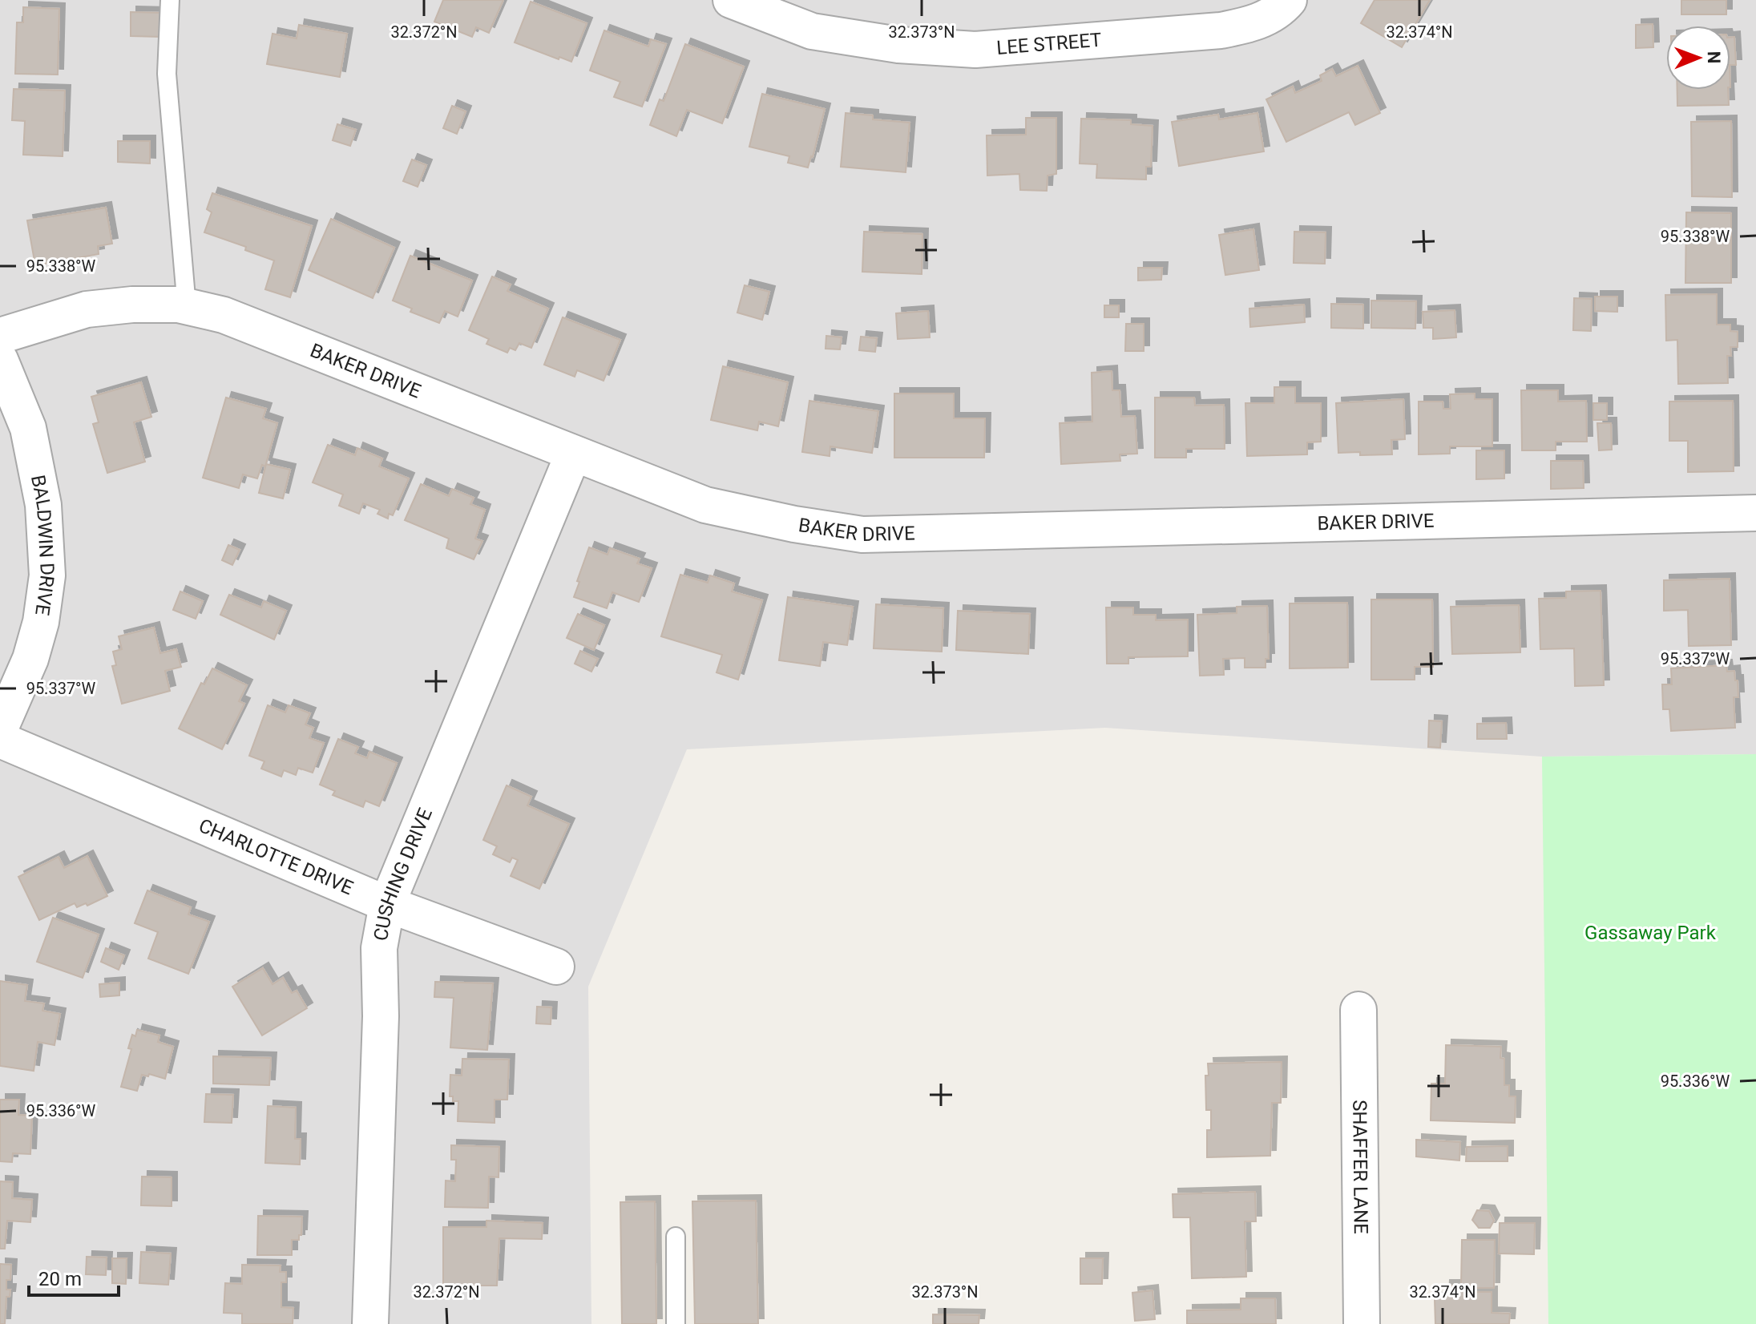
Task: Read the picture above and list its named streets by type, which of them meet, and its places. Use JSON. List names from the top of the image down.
{
  "streets": {
    "street": [
      "LEE STREET",
      "BAKER DRIVE",
      "BALDWIN DRIVE",
      "CHARLOTTE DRIVE",
      "CUSHING DRIVE",
      "SHAFFER LANE"
    ]
  },
  "crossings": [
    ["BAKER DRIVE", "CUSHING DRIVE"],
    ["CHARLOTTE DRIVE", "CUSHING DRIVE"]
  ],
  "parks": ["Gassaway Park"],
  "scale_bar": "20 m",
  "north": "right",
  "coordinates": [
    "32.372°N",
    "32.373°N",
    "32.374°N",
    "95.338°W",
    "95.337°W",
    "95.336°W"
  ]
}
